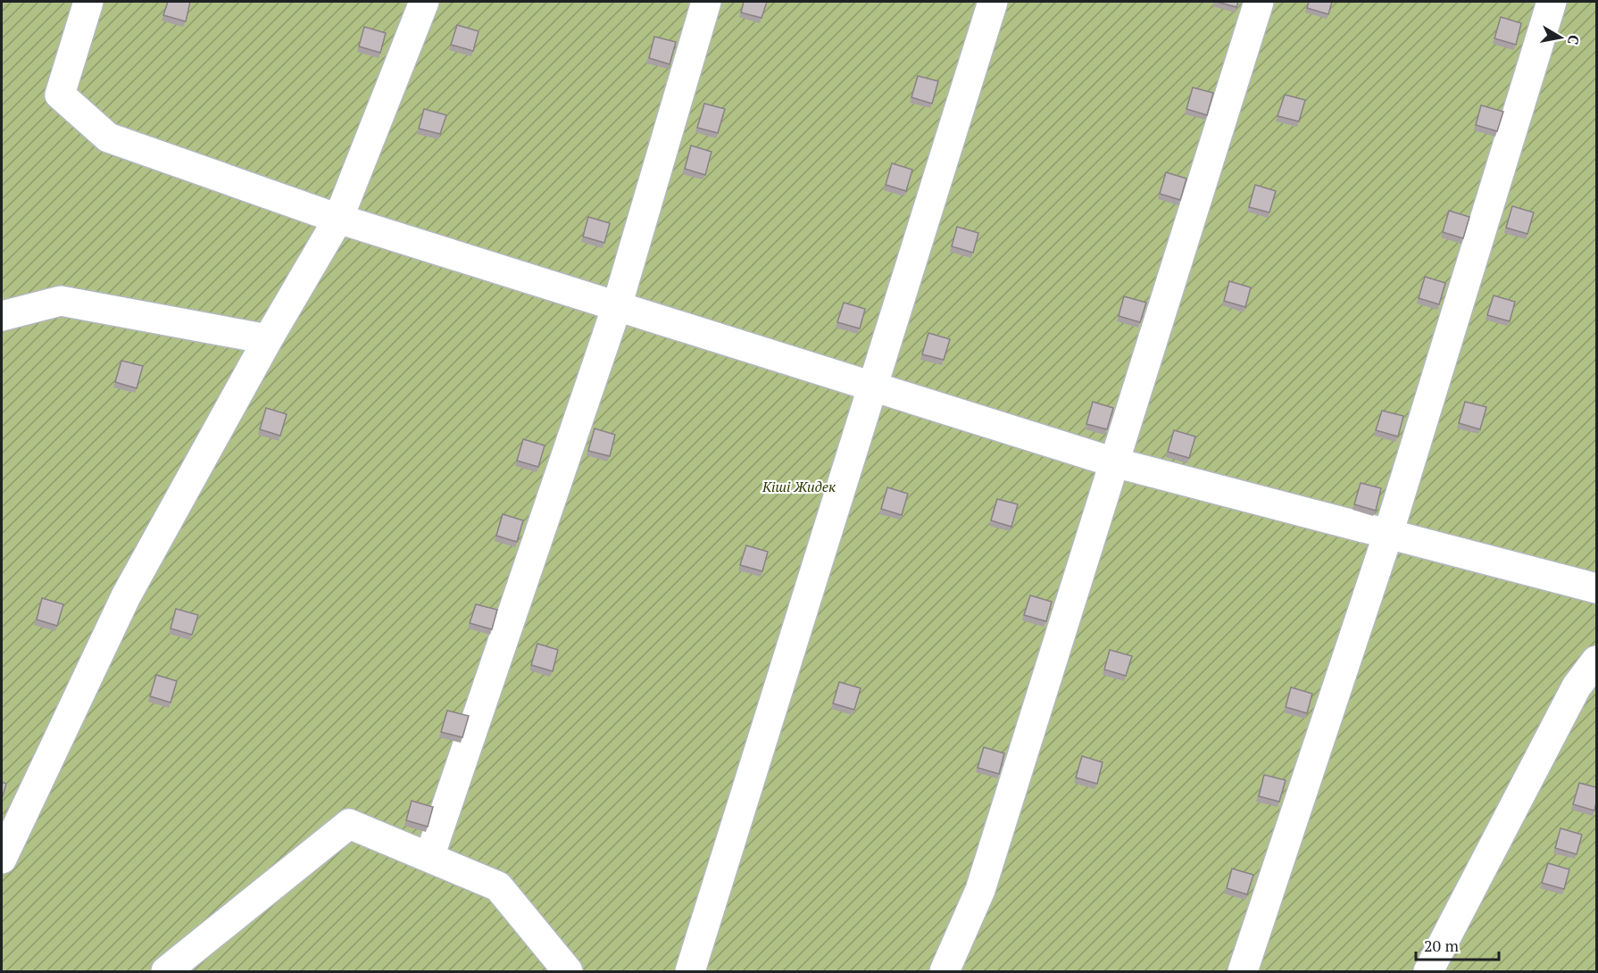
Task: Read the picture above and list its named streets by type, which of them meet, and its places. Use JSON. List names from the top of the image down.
{
  "parks": ["Кіші Жидек"],
  "scale_bar": "20 m",
  "north": "right"
}
